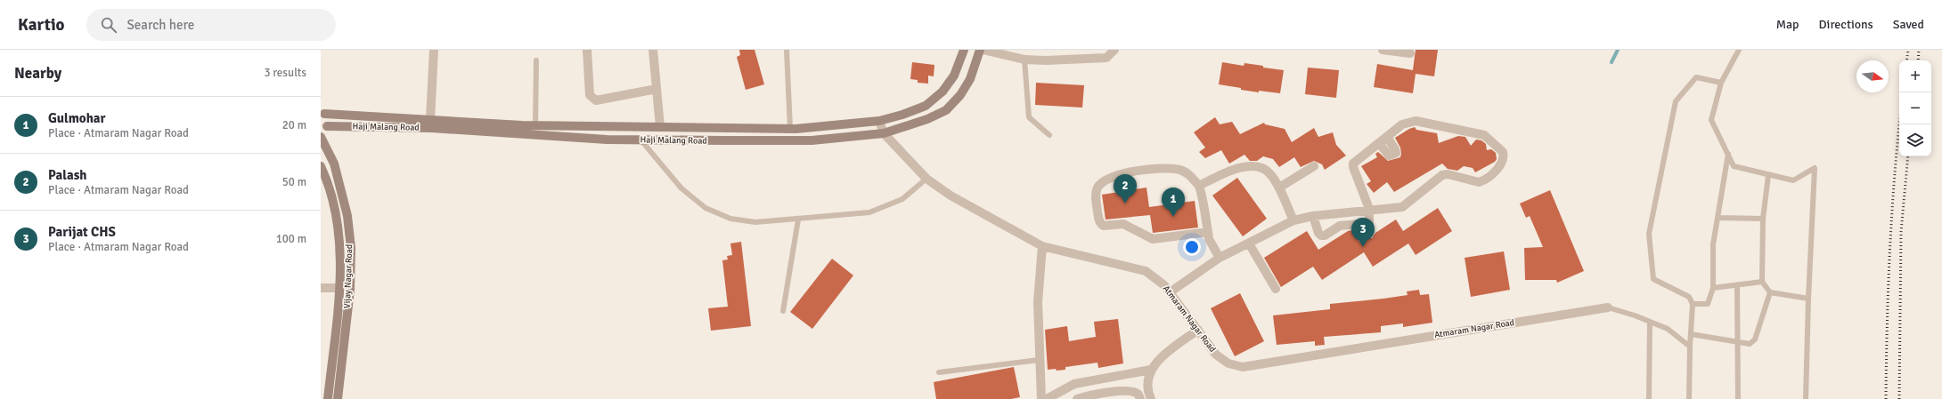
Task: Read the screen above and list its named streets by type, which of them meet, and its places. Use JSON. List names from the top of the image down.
{
  "streets": {
    "main road": ["Haji Malang Road", "Vijay Nagar Road"],
    "street": ["Atmaram Nagar Road"]
  },
  "crossings": [
    ["Haji Malang Road", "Atmaram Nagar Road"]
  ],
  "north": "right",
  "page": {
    "header": "Kartio",
    "search": "Search here",
    "nav": ["Map", "Directions", "Saved"],
    "heading": ["Nearby", "3 results"],
    "map_buttons": ["+", "−"],
    "list": [
      {
        "mark": "1",
        "name": "Gulmohar",
        "note": "Place · Atmaram Nagar Road",
        "value": "20 m"
      },
      {
        "mark": "2",
        "name": "Palash",
        "note": "Place · Atmaram Nagar Road",
        "value": "50 m"
      },
      {
        "mark": "3",
        "name": "Parijat CHS",
        "note": "Place · Atmaram Nagar Road",
        "value": "100 m"
      }
    ],
    "pins": ["2", "1", "3"]
  }
}
